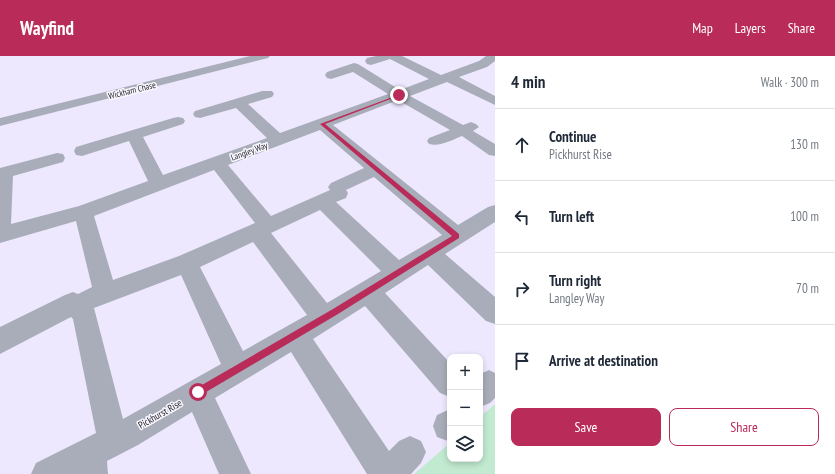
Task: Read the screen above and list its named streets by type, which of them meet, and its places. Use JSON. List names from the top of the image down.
{
  "streets": {
    "street": ["Wickham Chase", "Langley Way", "Pickhurst Rise"]
  },
  "page": {
    "header": "Wayfind",
    "nav": ["Map", "Layers", "Share"],
    "heading": ["4 min", "Walk · 300 m"],
    "list": [
      ["Continue", "Pickhurst Rise", "130 m"],
      ["Turn left", "100 m"],
      ["Turn right", "Langley Way", "70 m"],
      "Arrive at destination"
    ],
    "map_buttons": ["+", "−"],
    "buttons": ["Save", "Share"]
  }
}
